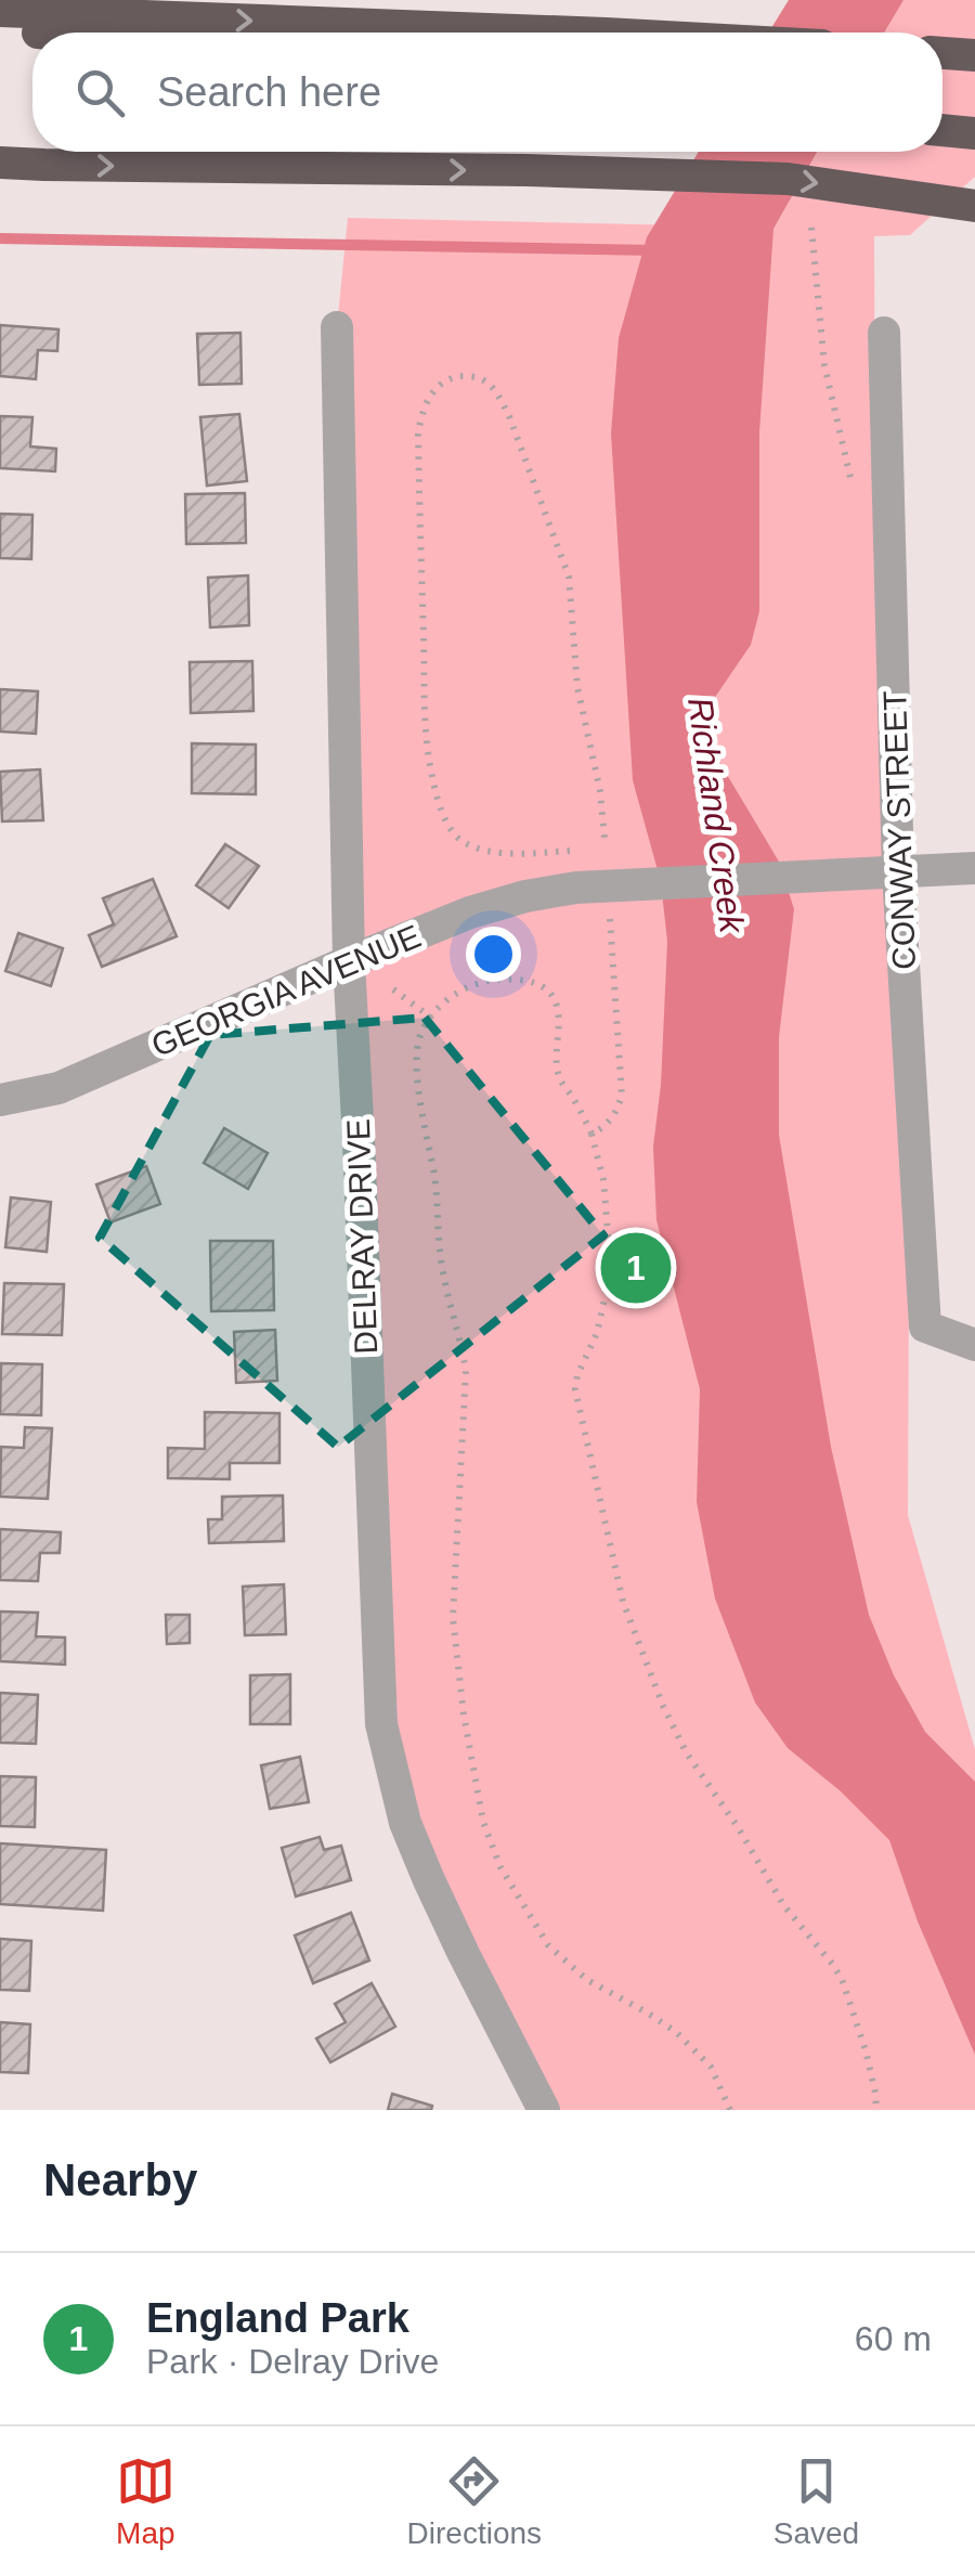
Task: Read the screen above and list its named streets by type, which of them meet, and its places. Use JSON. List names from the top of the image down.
{
  "streets": {
    "street": ["CONWAY STREET", "GEORGIA AVENUE", "DELRAY DRIVE"]
  },
  "crossings": [
    ["CONWAY STREET", "GEORGIA AVENUE"],
    ["GEORGIA AVENUE", "DELRAY DRIVE"]
  ],
  "water": ["Richland Creek"],
  "page": {
    "search": "Search here",
    "pins": "1",
    "heading": "Nearby",
    "list": [
      {
        "mark": "1",
        "name": "England Park",
        "note": "Park · Delray Drive",
        "value": "60 m"
      }
    ],
    "nav": ["Map", "Directions", "Saved"]
  }
}
